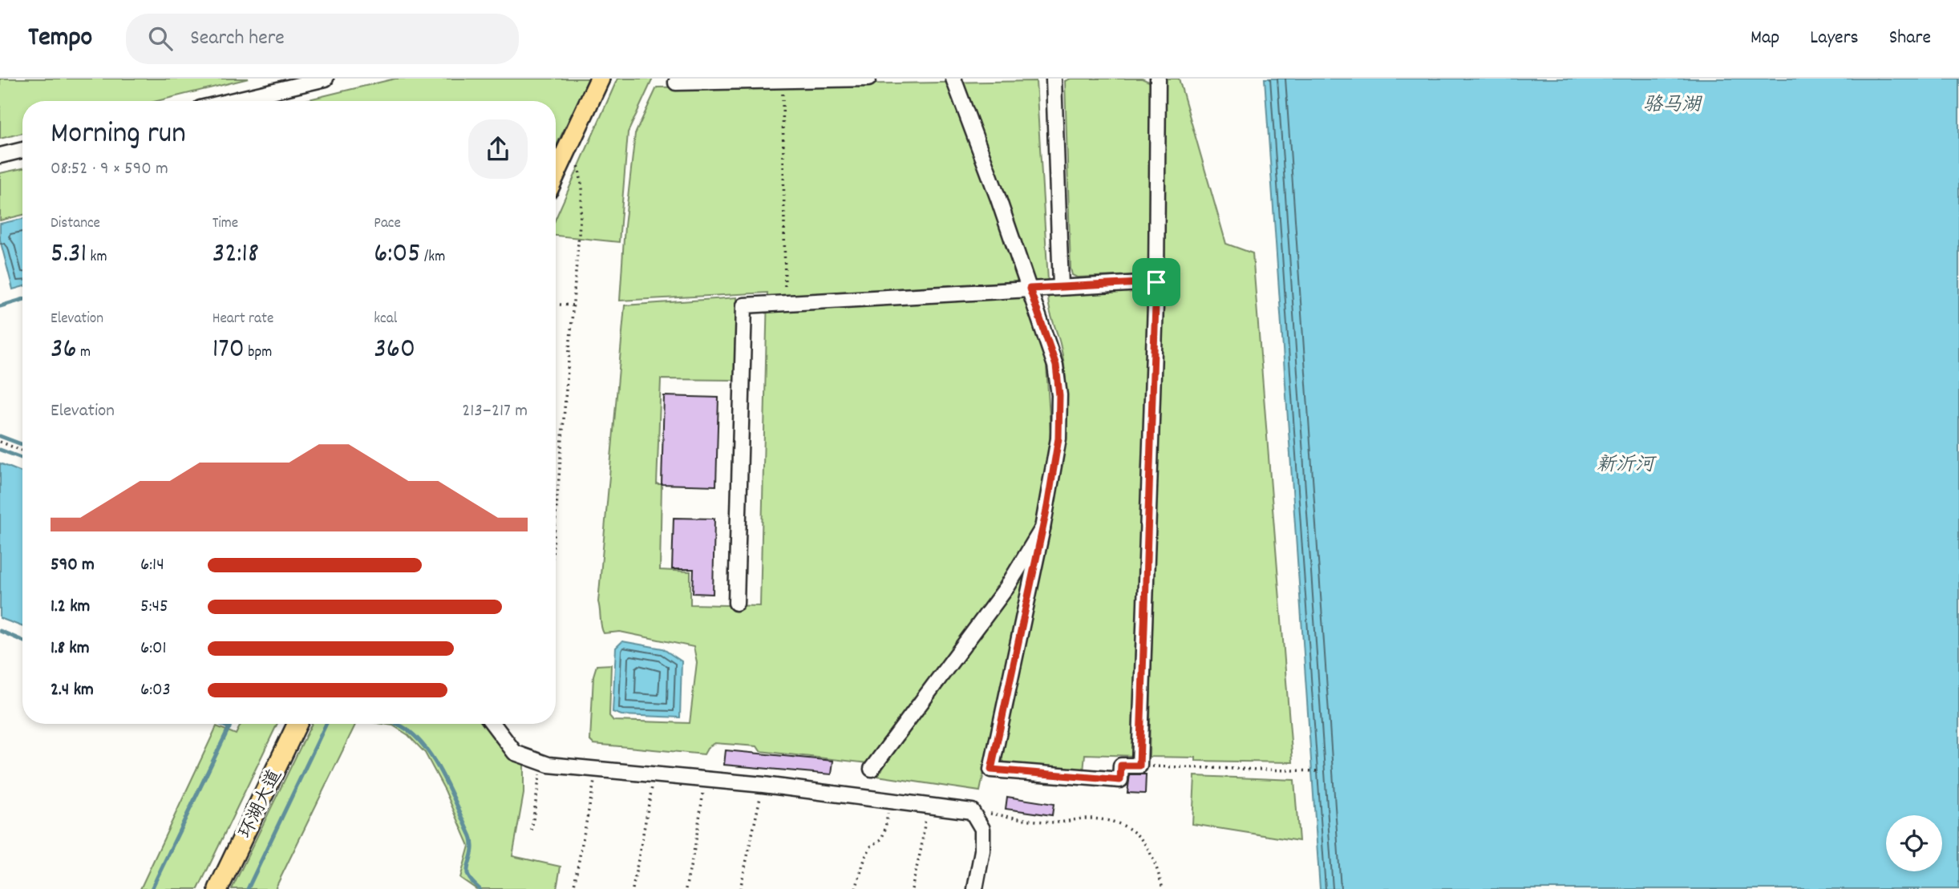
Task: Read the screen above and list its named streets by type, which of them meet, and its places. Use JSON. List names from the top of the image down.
{
  "streets": {
    "main road": ["环湖大道"]
  },
  "water": ["骆马湖", "新沂河"],
  "page": {
    "header": "Tempo",
    "search": "Search here",
    "nav": ["Map", "Layers", "Share"],
    "heading": ["Morning run", "08:52 · 9 × 590 m"],
    "stats": [
      ["Distance", "5.31 km"],
      ["Time", "32:18"],
      ["Pace", "6:05 /km"],
      ["Elevation", "36 m"],
      ["Heart rate", "170 bpm"],
      ["kcal", "360"]
    ],
    "chart": ["Elevation", "213–217 m"],
    "list": [
      {
        "name": "590 m",
        "note": "6:14"
      },
      {
        "name": "1.2 km",
        "note": "5:45"
      },
      {
        "name": "1.8 km",
        "note": "6:01"
      },
      {
        "name": "2.4 km",
        "note": "6:03"
      }
    ]
  }
}
